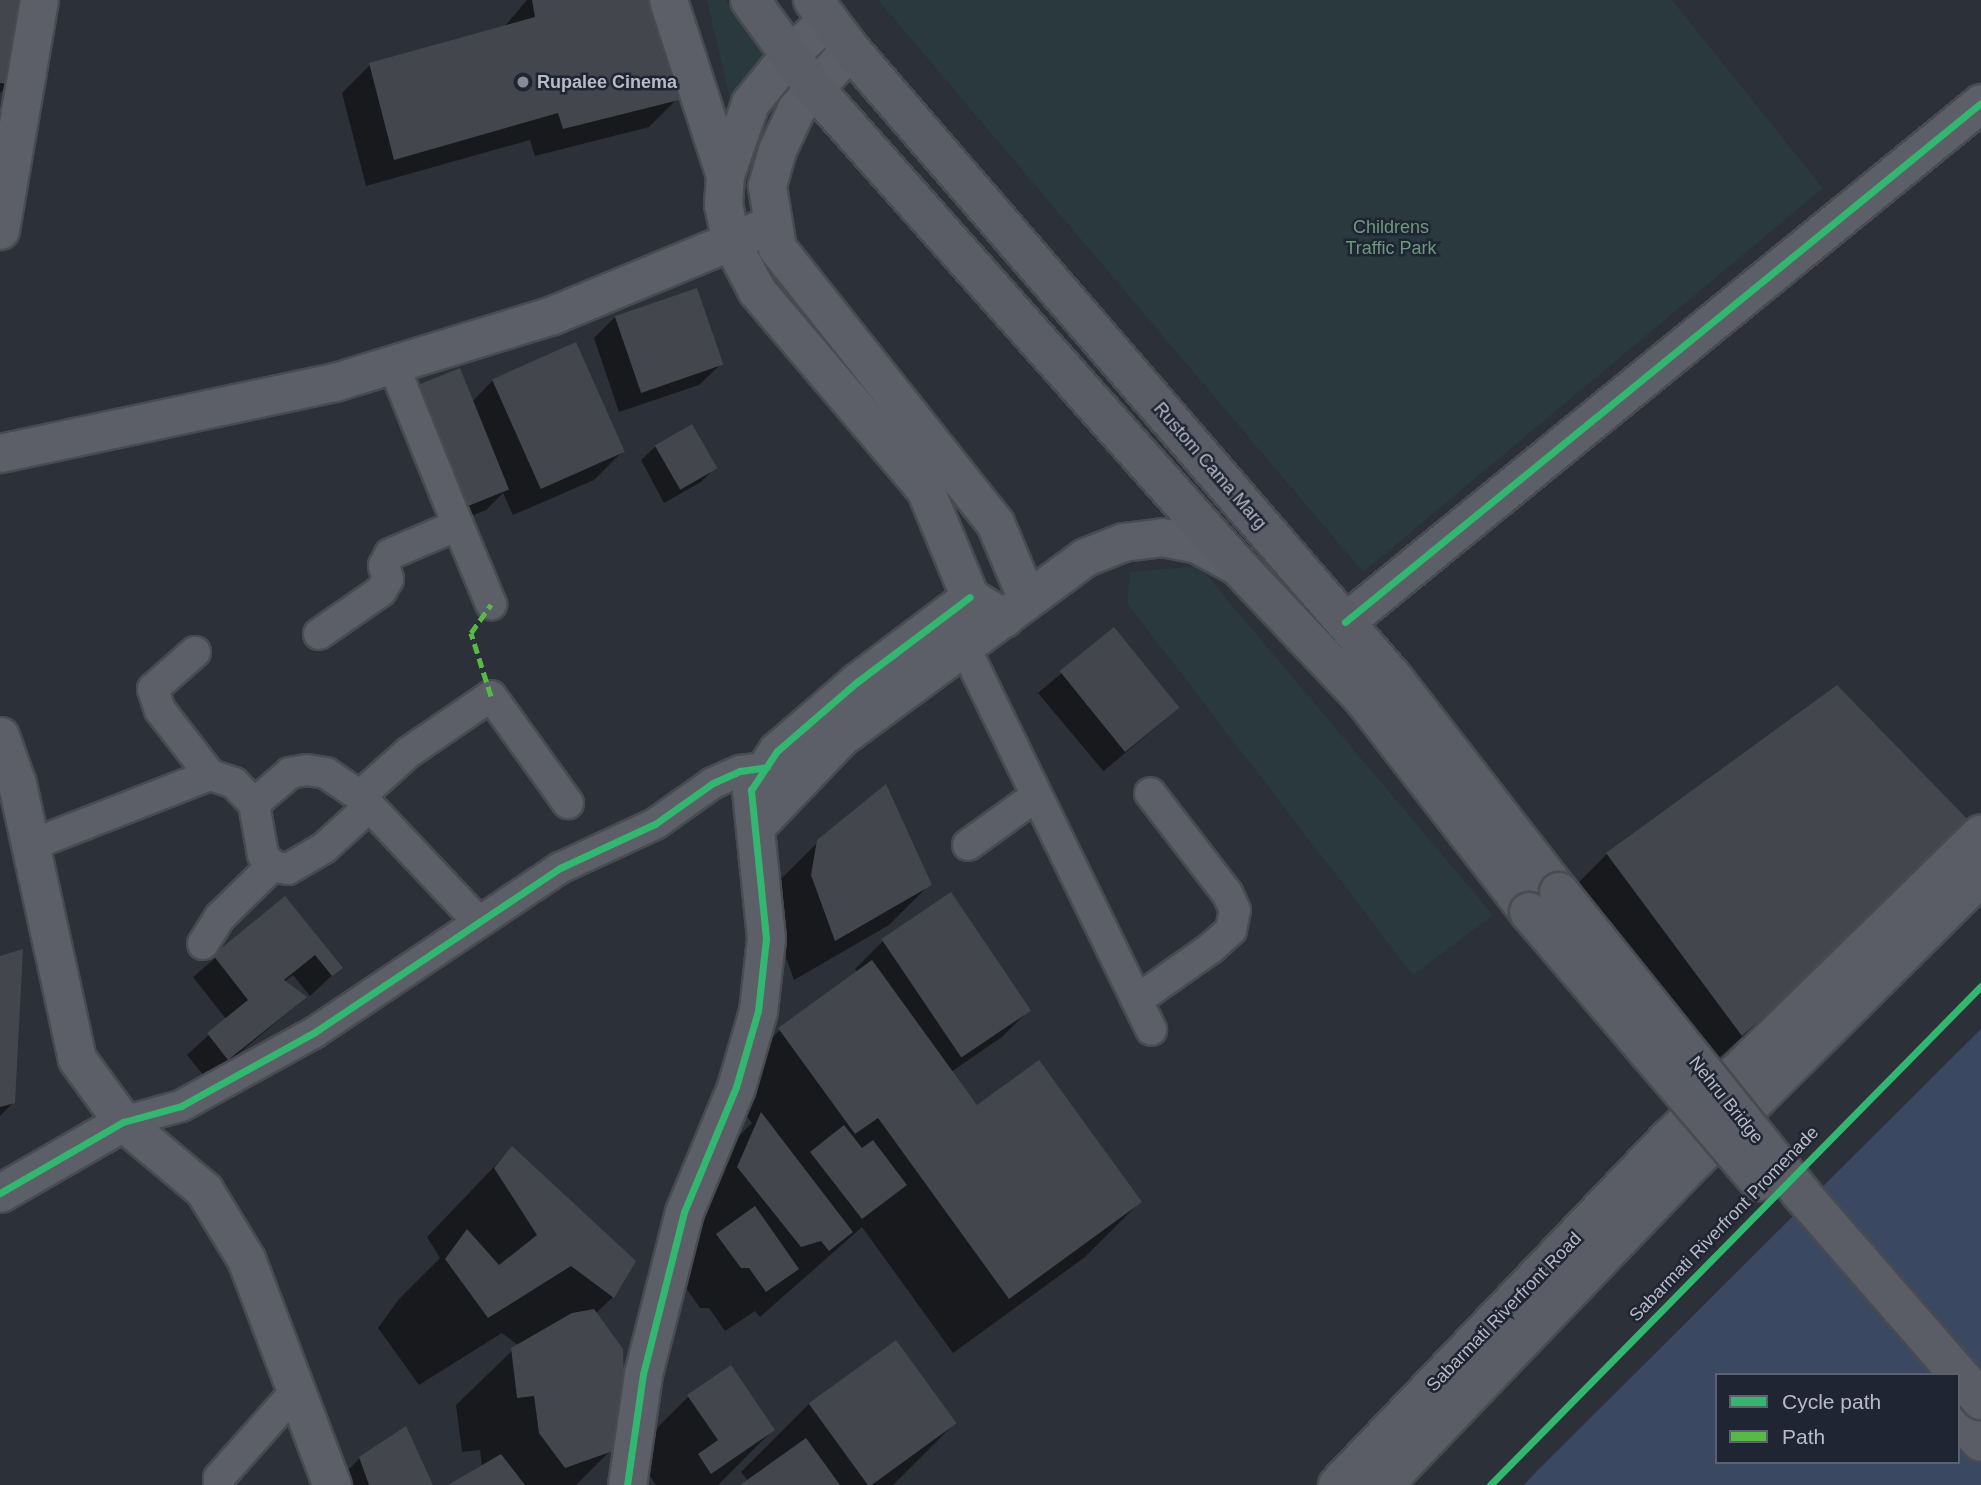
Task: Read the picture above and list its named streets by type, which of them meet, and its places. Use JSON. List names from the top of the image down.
{
  "streets": {
    "main road": ["Rustom Cama Marg", "Nehru Bridge", "Sabarmati Riverfront Road"],
    "cycle path": ["Sabarmati Riverfront Promenade"]
  },
  "crossings": [
    ["Rustom Cama Marg", "Nehru Bridge"]
  ],
  "parks": ["Childrens Traffic Park"],
  "places": ["Rupalee Cinema"],
  "legend": ["Cycle path", "Path"]
}
